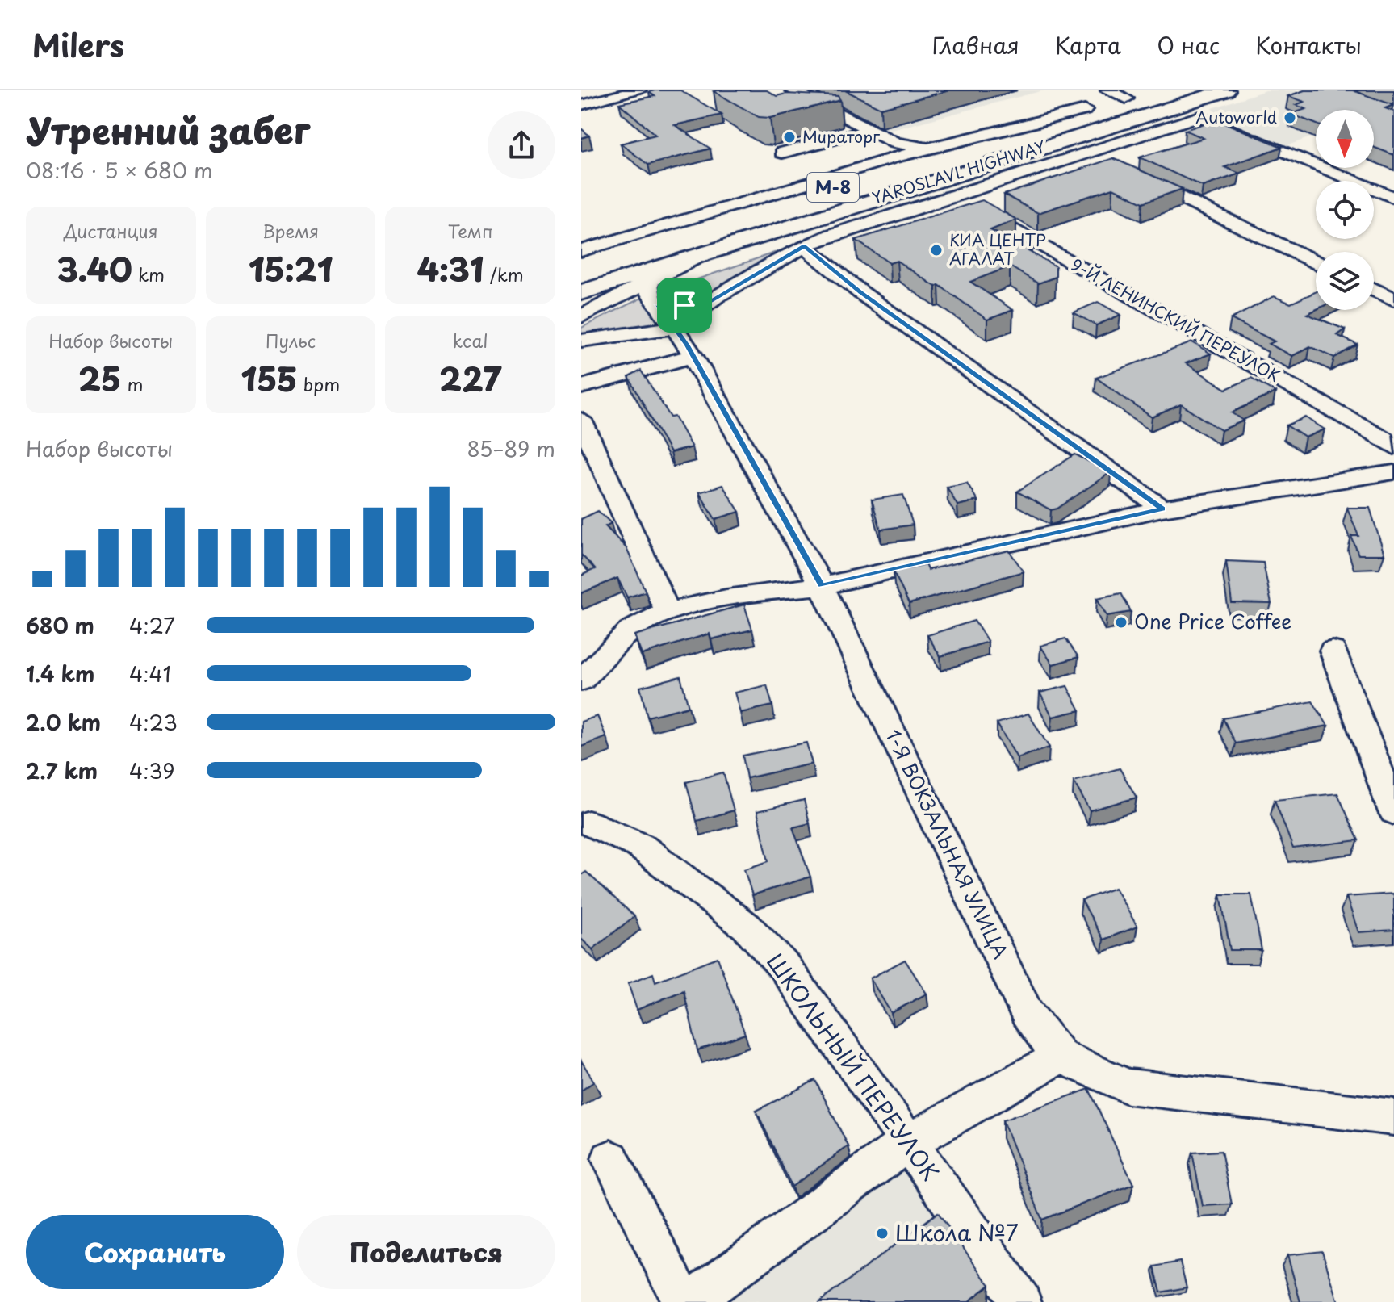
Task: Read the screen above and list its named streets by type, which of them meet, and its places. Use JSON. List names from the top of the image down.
{
  "streets": {
    "highway": ["YAROSLAVL HIGHWAY", "М-8"],
    "street": ["9-Й ЛЕНИНСКИЙ ПЕРЕУЛОК", "1-Я ВОКЗАЛЬНАЯ УЛИЦА", "ШКОЛЬНЫЙ ПЕРЕУЛОК"]
  },
  "places": [
    "Autoworld",
    "Мираторг",
    "КИА ЦЕНТР АГАЛАТ",
    "One Price Coffee",
    "Школа №7"
  ],
  "north": "bottom",
  "page": {
    "header": "Milers",
    "nav": [
      "Главная",
      "Карта",
      "О нас",
      "Контакты"
    ],
    "heading": ["Утренний забег", "08:16 · 5 × 680 m"],
    "stats": [
      ["Дистанция", "3.40 km"],
      ["Время", "15:21"],
      ["Темп", "4:31 /km"],
      ["Набор высоты", "25 m"],
      ["Пульс", "155 bpm"],
      ["kcal", "227"]
    ],
    "chart": ["Набор высоты", "85–89 m"],
    "list": [
      {
        "name": "680 m",
        "note": "4:27"
      },
      {
        "name": "1.4 km",
        "note": "4:41"
      },
      {
        "name": "2.0 km",
        "note": "4:23"
      },
      {
        "name": "2.7 km",
        "note": "4:39"
      }
    ],
    "buttons": ["Сохранить", "Поделиться"]
  }
}
